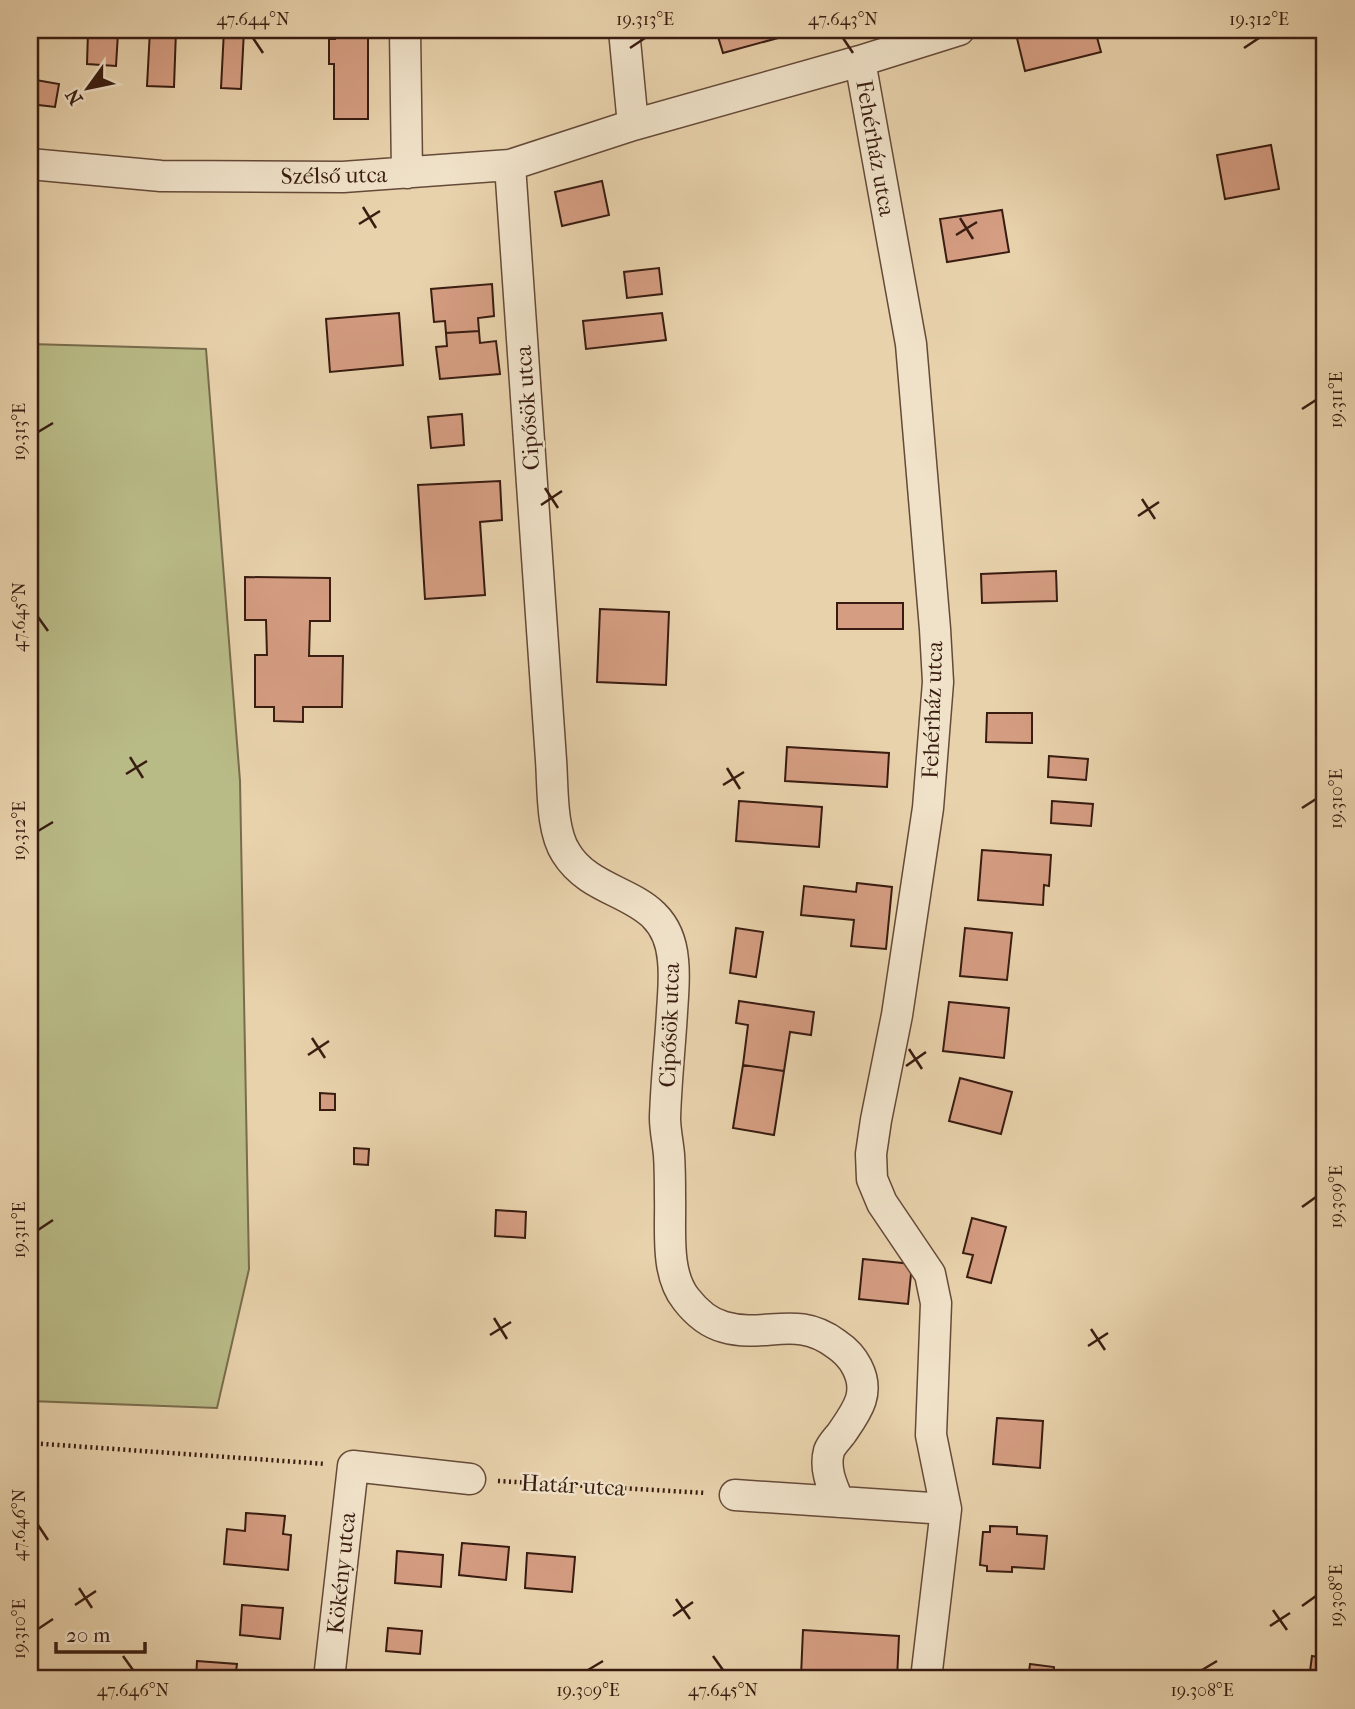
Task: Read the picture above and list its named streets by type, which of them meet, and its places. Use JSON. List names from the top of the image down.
{
  "streets": {
    "street": [
      "Fehérház utca",
      "Szélső utca",
      "Cipősök utca",
      "Kökény utca"
    ],
    "path": ["Határ utca"]
  },
  "crossings": [
    ["Fehérház utca", "Szélső utca"],
    ["Szélső utca", "Cipősök utca"]
  ],
  "scale_bar": "20 m",
  "north": "bottom left",
  "coordinates": [
    "47.644°N",
    "19.313°E",
    "47.643°N",
    "19.312°E",
    "19.311°E",
    "47.645°N",
    "19.310°E",
    "19.309°E",
    "47.646°N",
    "19.308°E"
  ]
}
